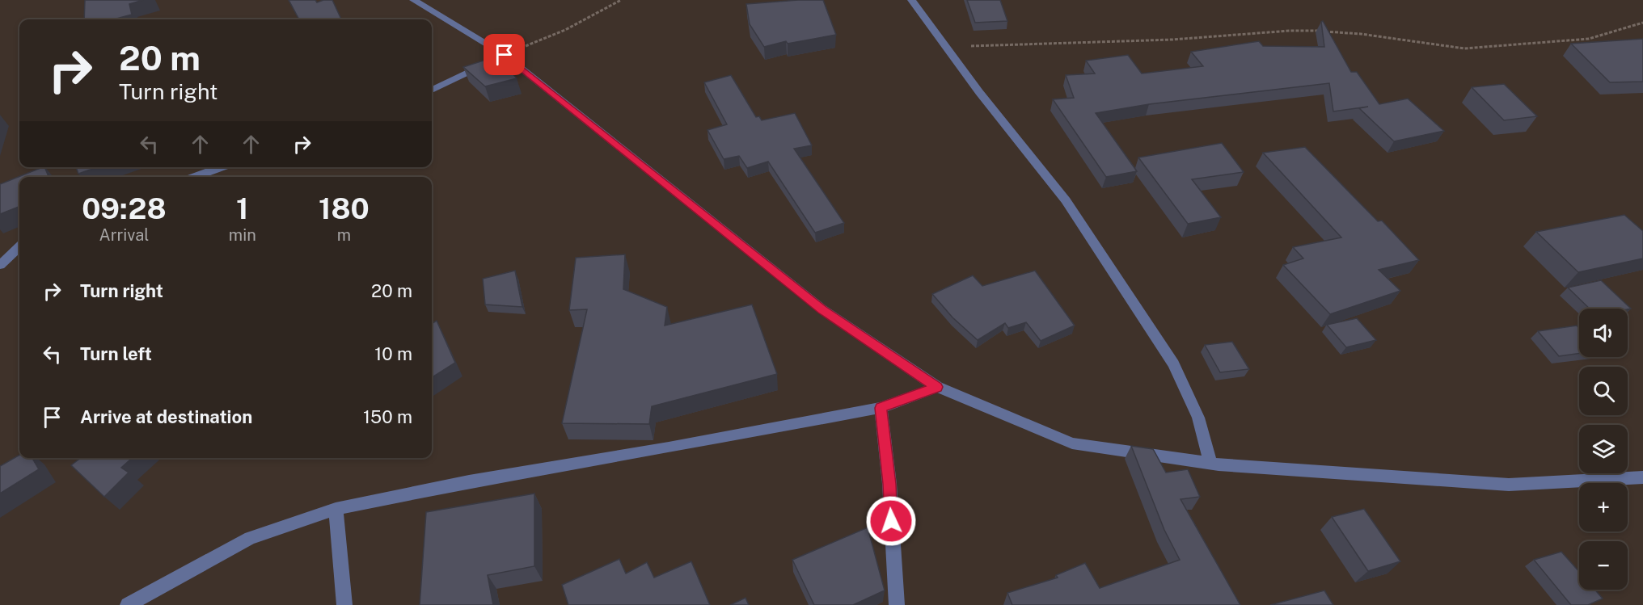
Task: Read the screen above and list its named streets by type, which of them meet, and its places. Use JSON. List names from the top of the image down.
{
  "page": {
    "turn": ["20 m", "Turn right"],
    "eta": [
      "09:28",
      "Arrival",
      "1",
      "min",
      "180",
      "m"
    ],
    "list": [
      {
        "name": "Turn right",
        "value": "20 m"
      },
      {
        "name": "Turn left",
        "value": "10 m"
      },
      {
        "name": "Arrive at destination",
        "value": "150 m"
      }
    ],
    "map_buttons": ["+", "−"]
  }
}
